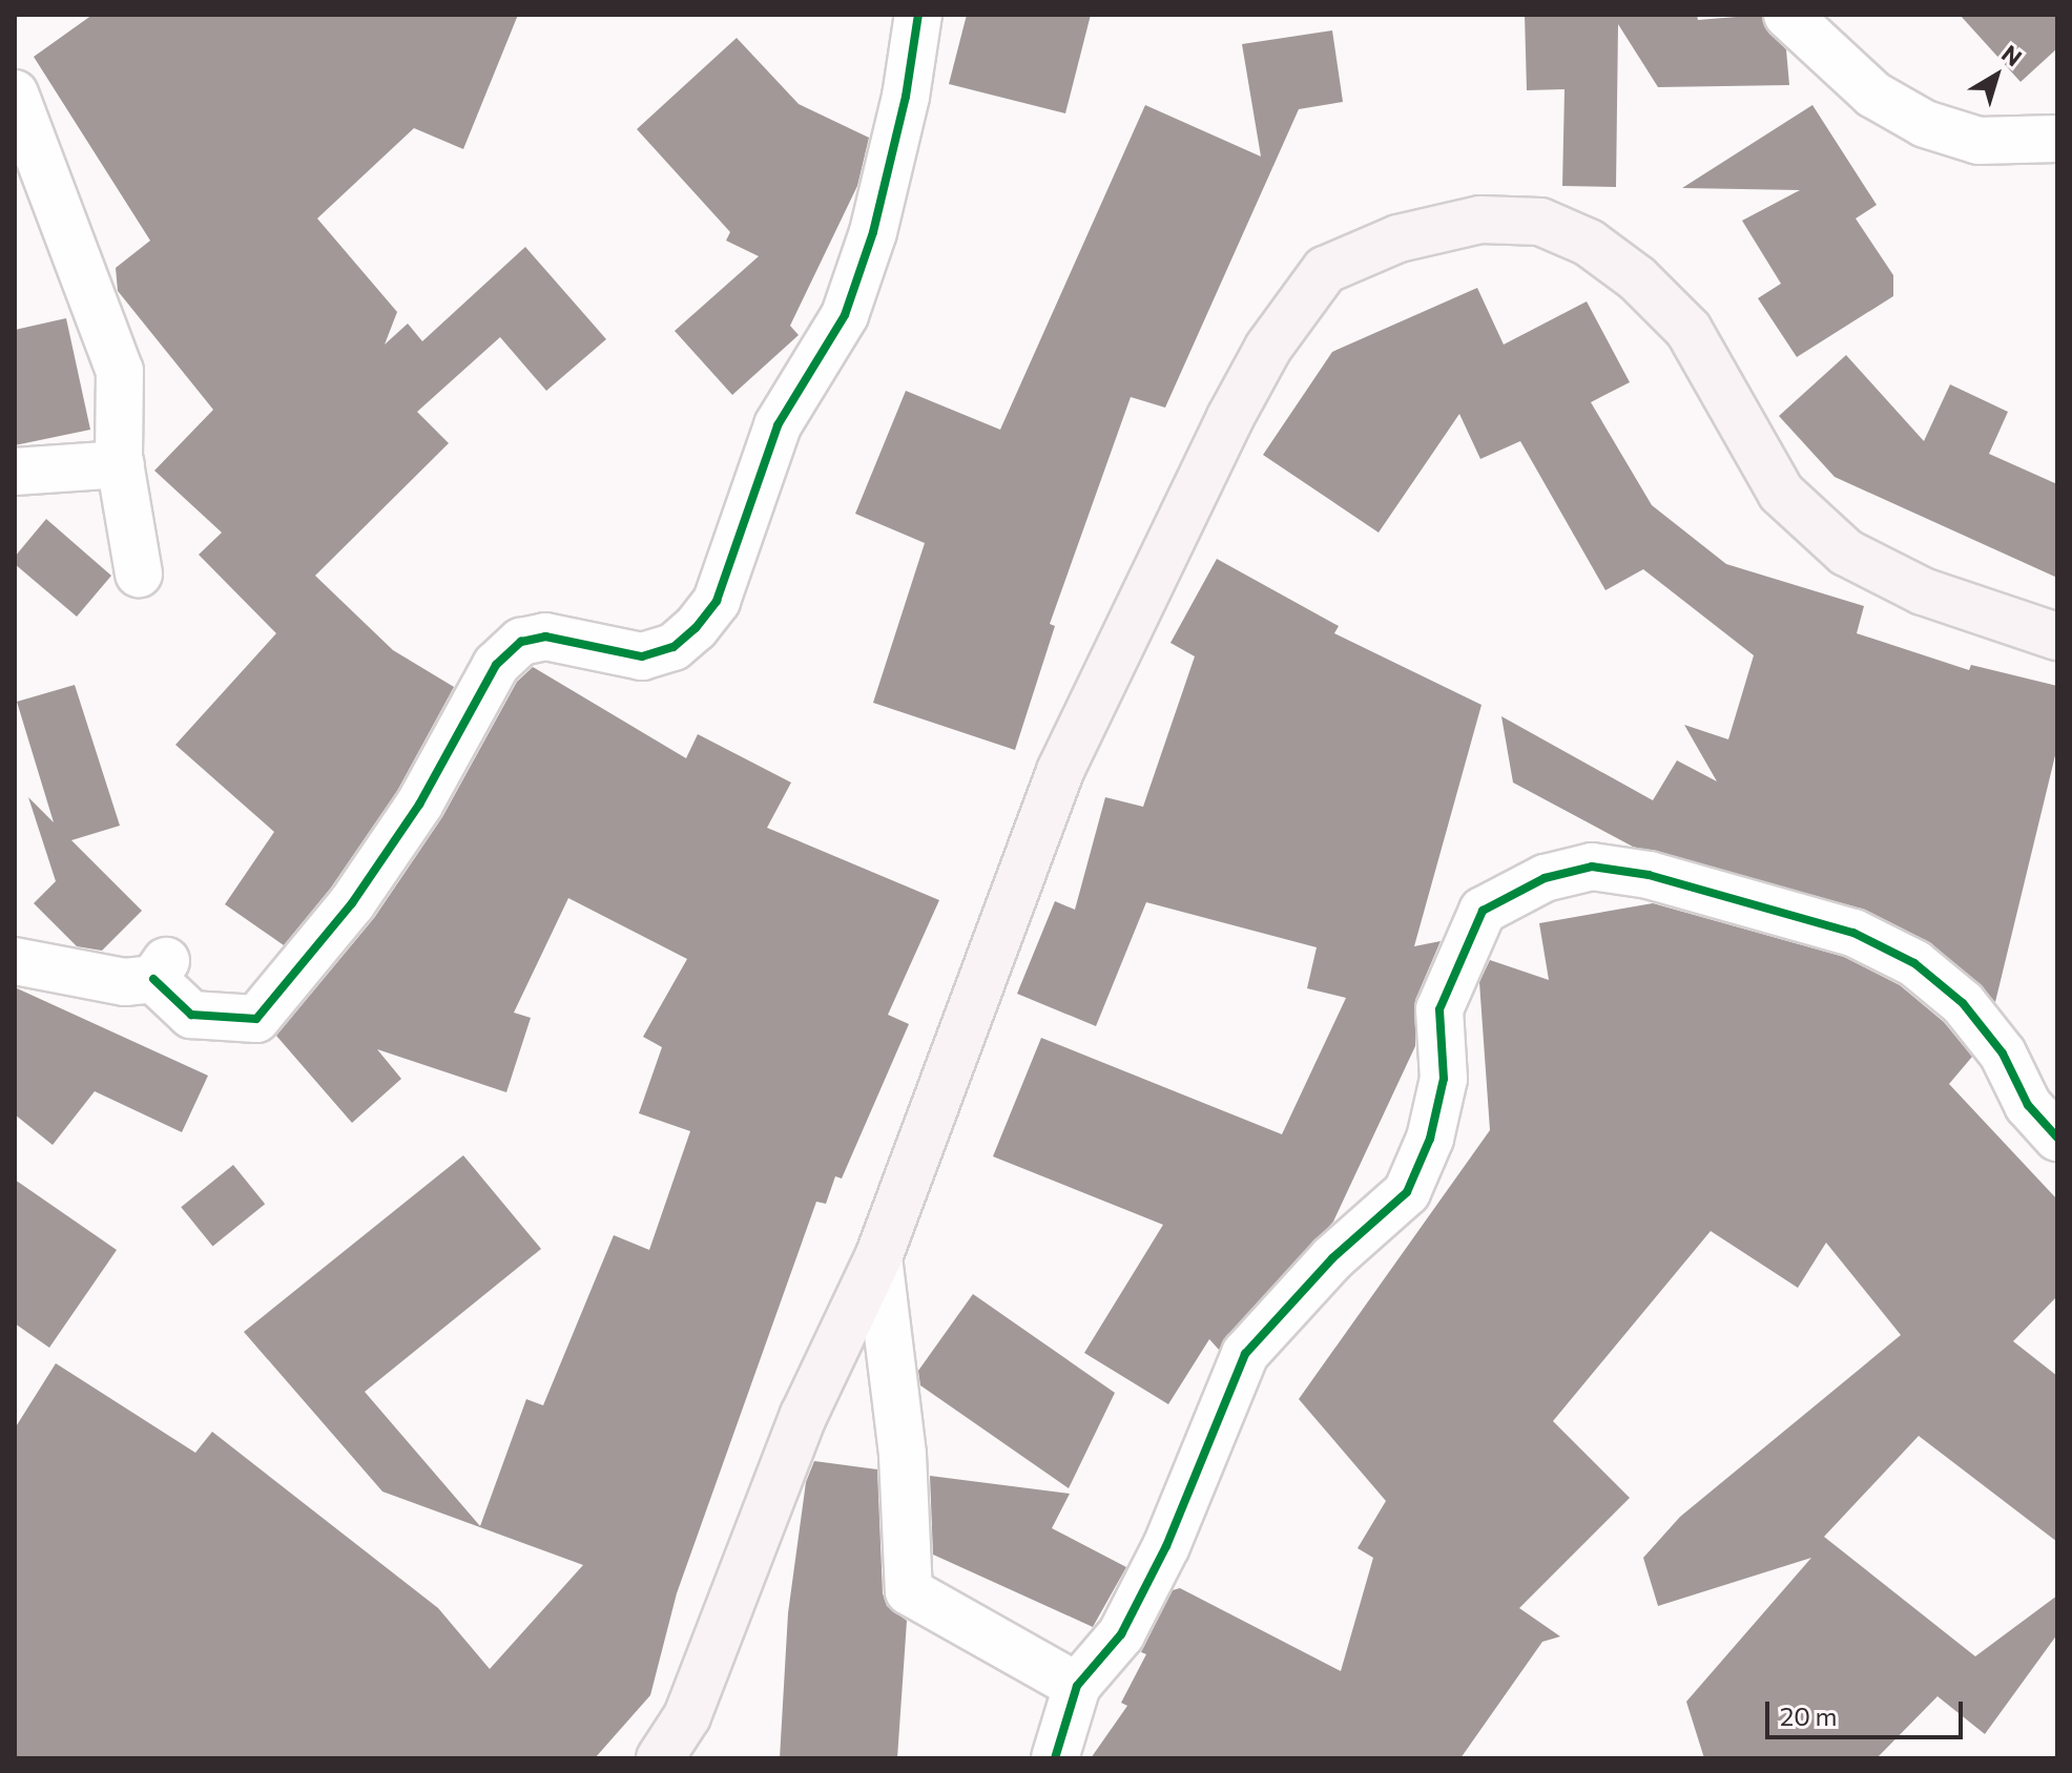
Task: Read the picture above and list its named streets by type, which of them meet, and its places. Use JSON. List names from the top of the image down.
{
  "scale_bar": "20 m",
  "north": "top right"
}
